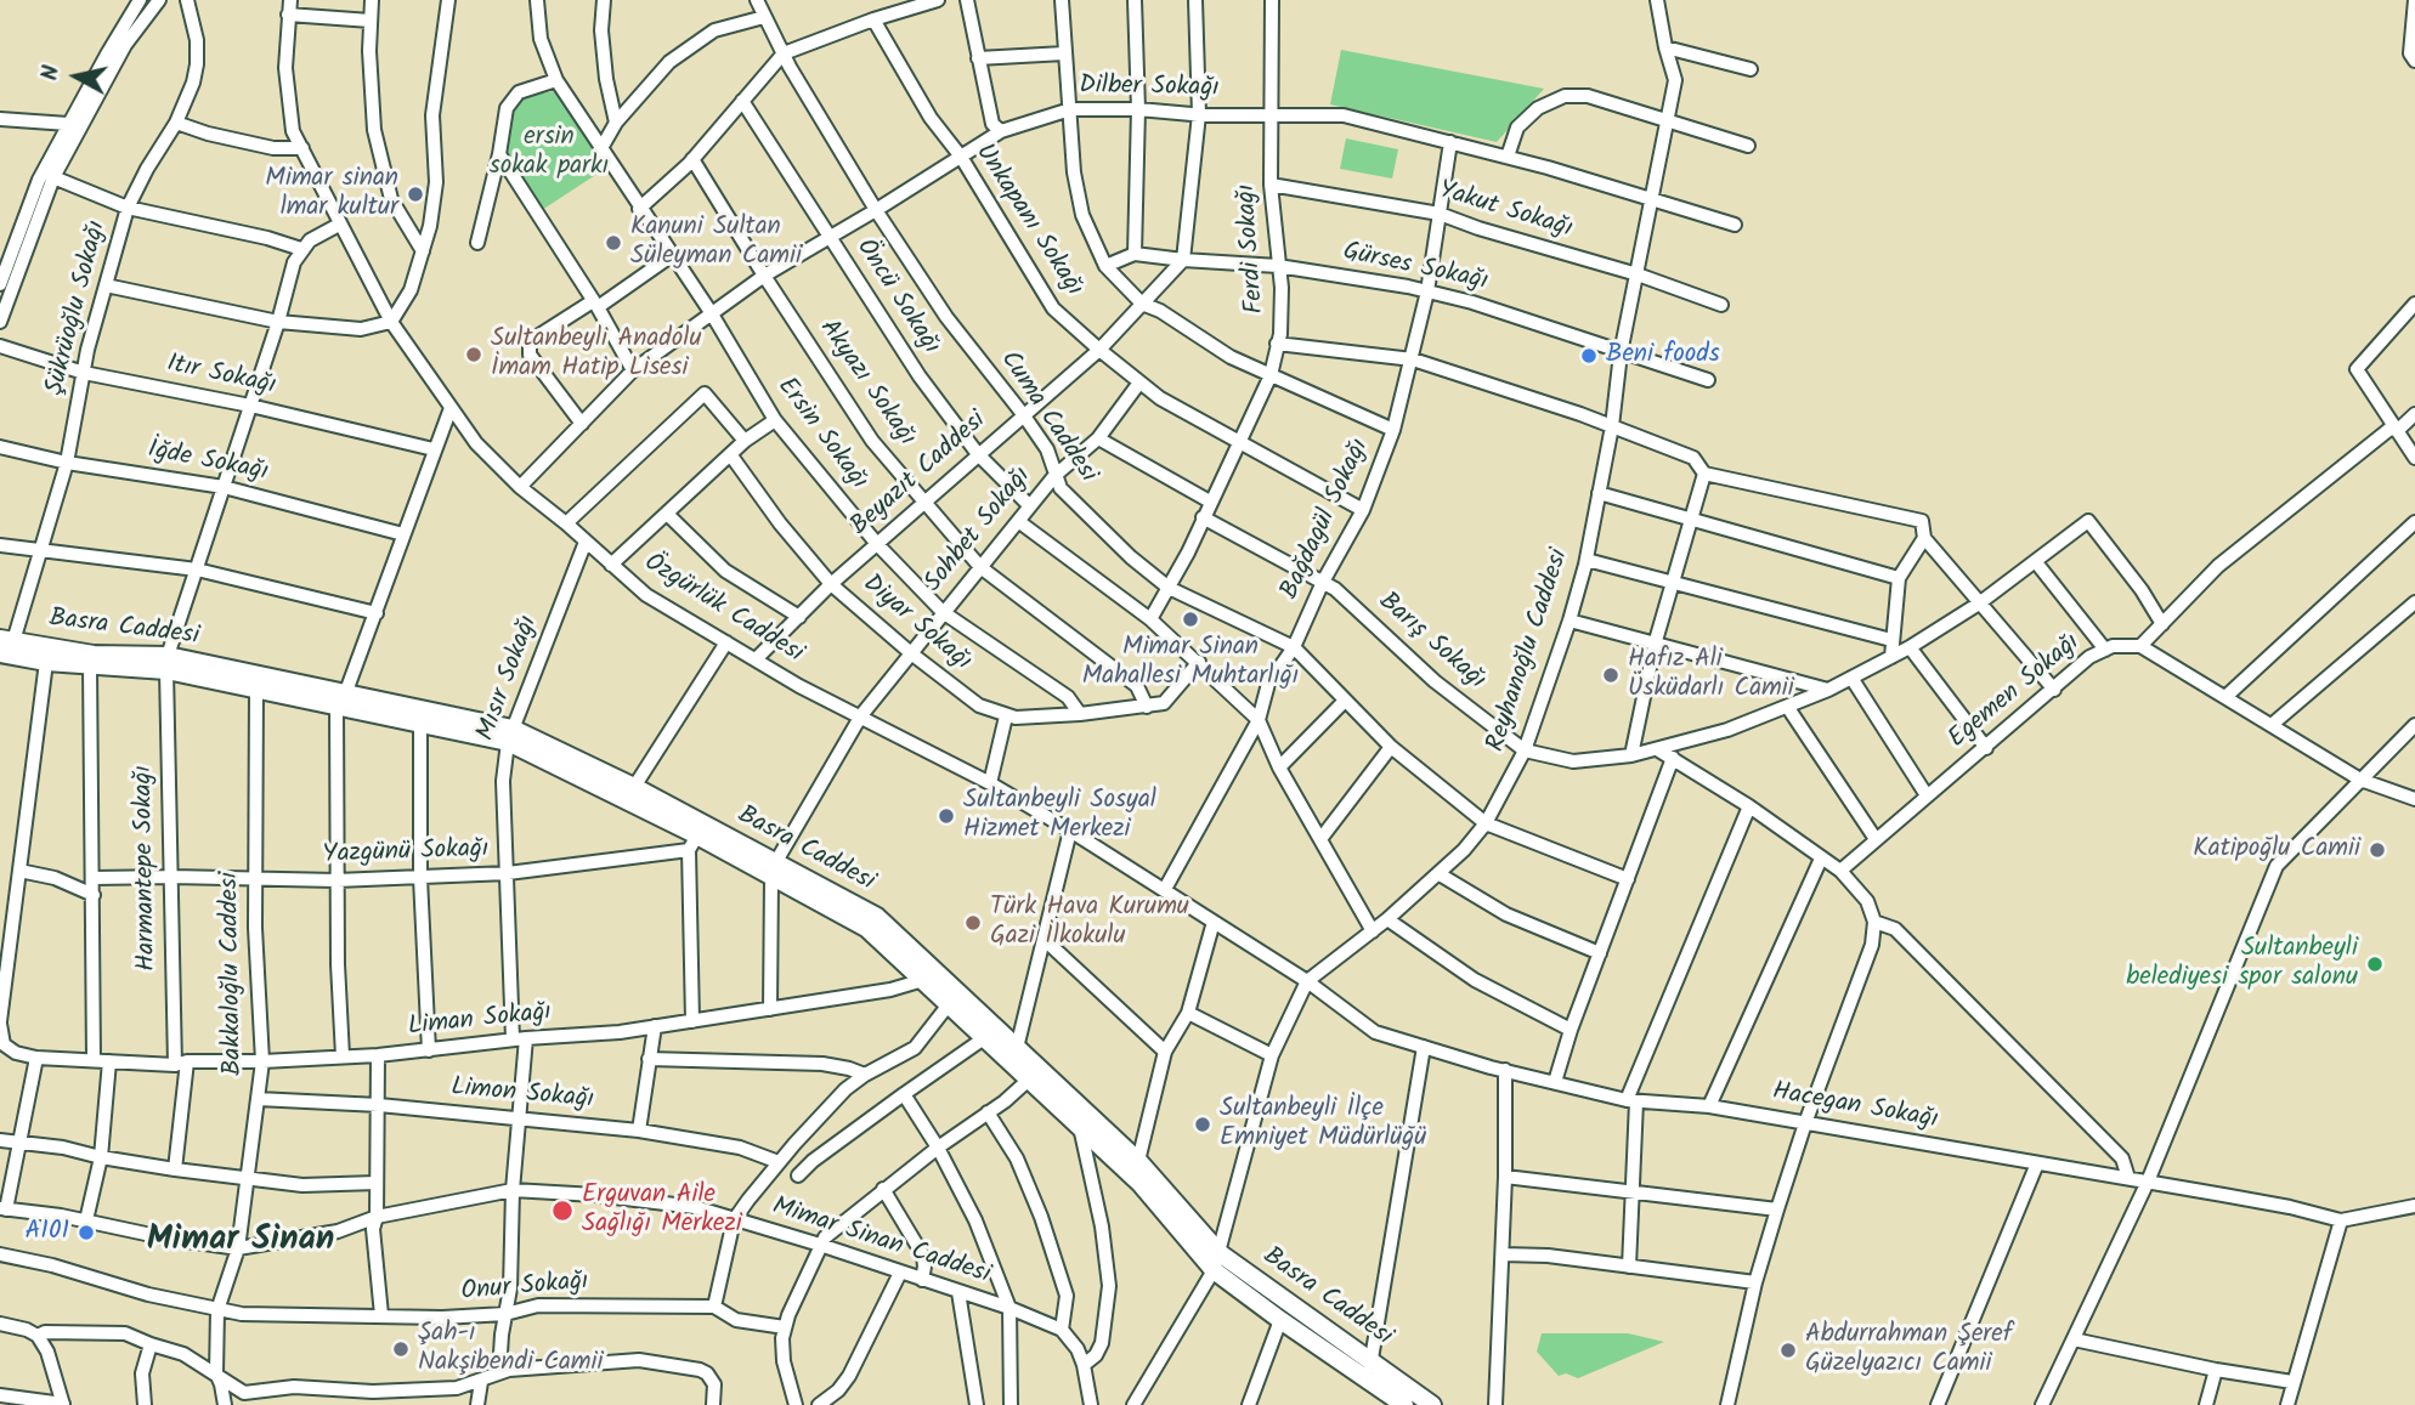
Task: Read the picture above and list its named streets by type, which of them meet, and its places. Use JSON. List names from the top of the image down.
{
  "streets": {
    "main road": ["Basra Caddesi"],
    "street": [
      "Dilber Sokağı",
      "Yakut Sokağı",
      "Unkapanı Sokağı",
      "Ferdi Sokağı",
      "Gürses Sokağı",
      "Öncü Sokağı",
      "Şükrüoğlu Sokağı",
      "Itır Sokağı",
      "Akyazı Sokağı",
      "Cuma Caddesi",
      "Ersin Sokağı",
      "İğde Sokağı",
      "Beyazıt Caddesi",
      "Bağdagül Sokağı",
      "Sohbet Sokağı",
      "Özgürlük Caddesi",
      "Diyar Sokağı",
      "Barış Sokağı",
      "Reyhanoğlu Caddesi",
      "Mısır Sokağı",
      "Egemen Sokağı",
      "Yazgünü Sokağı",
      "Harmantepe Sokağı",
      "Bakkaloğlu Caddesi",
      "Liman Sokağı",
      "Limon Sokağı",
      "Hacegan Sokağı",
      "Mimar Sinan Caddesi",
      "Onur Sokağı"
    ]
  },
  "crossings": [
    ["Dilber Sokağı", "Unkapanı Sokağı"],
    ["Dilber Sokağı", "Ferdi Sokağı"],
    ["Dilber Sokağı", "Öncü Sokağı"],
    ["Dilber Sokağı", "Akyazı Sokağı"],
    ["Dilber Sokağı", "Cuma Caddesi"],
    ["Dilber Sokağı", "Ersin Sokağı"],
    ["Dilber Sokağı", "Bağdagül Sokağı"],
    ["Dilber Sokağı", "Özgürlük Caddesi"],
    ["Dilber Sokağı", "Reyhanoğlu Caddesi"],
    ["Yakut Sokağı", "Ferdi Sokağı"],
    ["Yakut Sokağı", "Bağdagül Sokağı"],
    ["Yakut Sokağı", "Reyhanoğlu Caddesi"],
    ["Unkapanı Sokağı", "Ferdi Sokağı"],
    ["Unkapanı Sokağı", "Beyazıt Caddesi"],
    ["Unkapanı Sokağı", "Bağdagül Sokağı"],
    ["Unkapanı Sokağı", "Sohbet Sokağı"],
    ["Ferdi Sokağı", "Gürses Sokağı"],
    ["Ferdi Sokağı", "Cuma Caddesi"],
    ["Ferdi Sokağı", "Barış Sokağı"],
    ["Gürses Sokağı", "Beyazıt Caddesi"],
    ["Gürses Sokağı", "Bağdagül Sokağı"],
    ["Gürses Sokağı", "Reyhanoğlu Caddesi"],
    ["Öncü Sokağı", "Beyazıt Caddesi"],
    ["Öncü Sokağı", "Sohbet Sokağı"],
    ["Şükrüoğlu Sokağı", "Itır Sokağı"],
    ["Şükrüoğlu Sokağı", "İğde Sokağı"],
    ["Şükrüoğlu Sokağı", "Basra Caddesi"],
    ["Akyazı Sokağı", "Beyazıt Caddesi"],
    ["Akyazı Sokağı", "Sohbet Sokağı"],
    ["Cuma Caddesi", "Beyazıt Caddesi"],
    ["Cuma Caddesi", "Bağdagül Sokağı"],
    ["Cuma Caddesi", "Sohbet Sokağı"],
    ["Cuma Caddesi", "Reyhanoğlu Caddesi"],
    ["Ersin Sokağı", "Beyazıt Caddesi"],
    ["Ersin Sokağı", "Sohbet Sokağı"],
    ["Ersin Sokağı", "Diyar Sokağı"],
    ["Beyazıt Caddesi", "Özgürlük Caddesi"],
    ["Beyazıt Caddesi", "Diyar Sokağı"],
    ["Bağdagül Sokağı", "Özgürlük Caddesi"],
    ["Bağdagül Sokağı", "Barış Sokağı"],
    ["Sohbet Sokağı", "Özgürlük Caddesi"],
    ["Sohbet Sokağı", "Diyar Sokağı"],
    ["Sohbet Sokağı", "Basra Caddesi"],
    ["Özgürlük Caddesi", "Reyhanoğlu Caddesi"],
    ["Özgürlük Caddesi", "Mısır Sokağı"],
    ["Özgürlük Caddesi", "Hacegan Sokağı"],
    ["Basra Caddesi", "Reyhanoğlu Caddesi"],
    ["Basra Caddesi", "Mısır Sokağı"],
    ["Basra Caddesi", "Yazgünü Sokağı"],
    ["Basra Caddesi", "Harmantepe Sokağı"],
    ["Basra Caddesi", "Bakkaloğlu Caddesi"],
    ["Basra Caddesi", "Liman Sokağı"],
    ["Barış Sokağı", "Reyhanoğlu Caddesi"],
    ["Reyhanoğlu Caddesi", "Hacegan Sokağı"],
    ["Mısır Sokağı", "Yazgünü Sokağı"],
    ["Mısır Sokağı", "Liman Sokağı"],
    ["Mısır Sokağı", "Limon Sokağı"],
    ["Mısır Sokağı", "Mimar Sinan Caddesi"],
    ["Mısır Sokağı", "Onur Sokağı"],
    ["Yazgünü Sokağı", "Harmantepe Sokağı"],
    ["Yazgünü Sokağı", "Bakkaloğlu Caddesi"],
    ["Harmantepe Sokağı", "Liman Sokağı"],
    ["Bakkaloğlu Caddesi", "Liman Sokağı"],
    ["Bakkaloğlu Caddesi", "Limon Sokağı"],
    ["Bakkaloğlu Caddesi", "Mimar Sinan Caddesi"],
    ["Bakkaloğlu Caddesi", "Onur Sokağı"]
  ],
  "districts": ["Mimar Sinan"],
  "parks": ["ersin sokak parkı"],
  "places": [
    "Mimar sinan lmar kultur",
    "Kanuni Sultan Süleyman Camii",
    "Sultanbeyli Anadolu İmam Hatip Lisesi",
    "Beni foods",
    "Mimar Sinan Mahallesi Muhtarlığı",
    "Hafız Ali Üsküdarlı Camii",
    "Sultanbeyli Sosyal Hizmet Merkezi",
    "Katipoğlu Camii",
    "Türk Hava Kurumu Gazi İlkokulu",
    "Sultanbeyli belediyesi spor salonu",
    "Sultanbeyli İlçe Emniyet Müdürlüğü",
    "Erguvan Aile Sağlığı Merkezi",
    "A101",
    "Şah-ı Nakşibendi Camii",
    "Abdurrahman Şeref Güzelyazıcı Camii"
  ],
  "north": "left"
}
